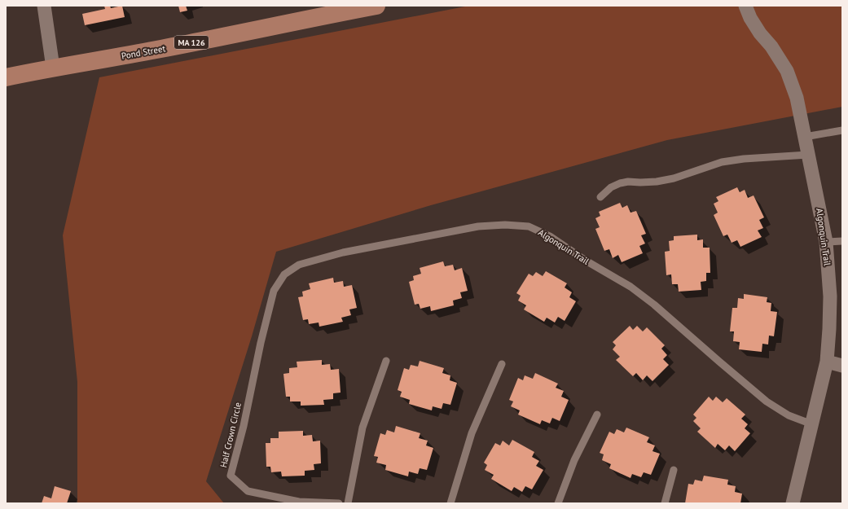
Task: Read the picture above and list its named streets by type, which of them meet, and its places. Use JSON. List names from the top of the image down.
{
  "streets": {
    "main road": ["MA 126", "Pond Street"],
    "street": ["Algonquin Trail"],
    "lane": ["Half Crown Circle"]
  },
  "crossings": [
    ["Algonquin Trail", "Half Crown Circle"]
  ]
}
